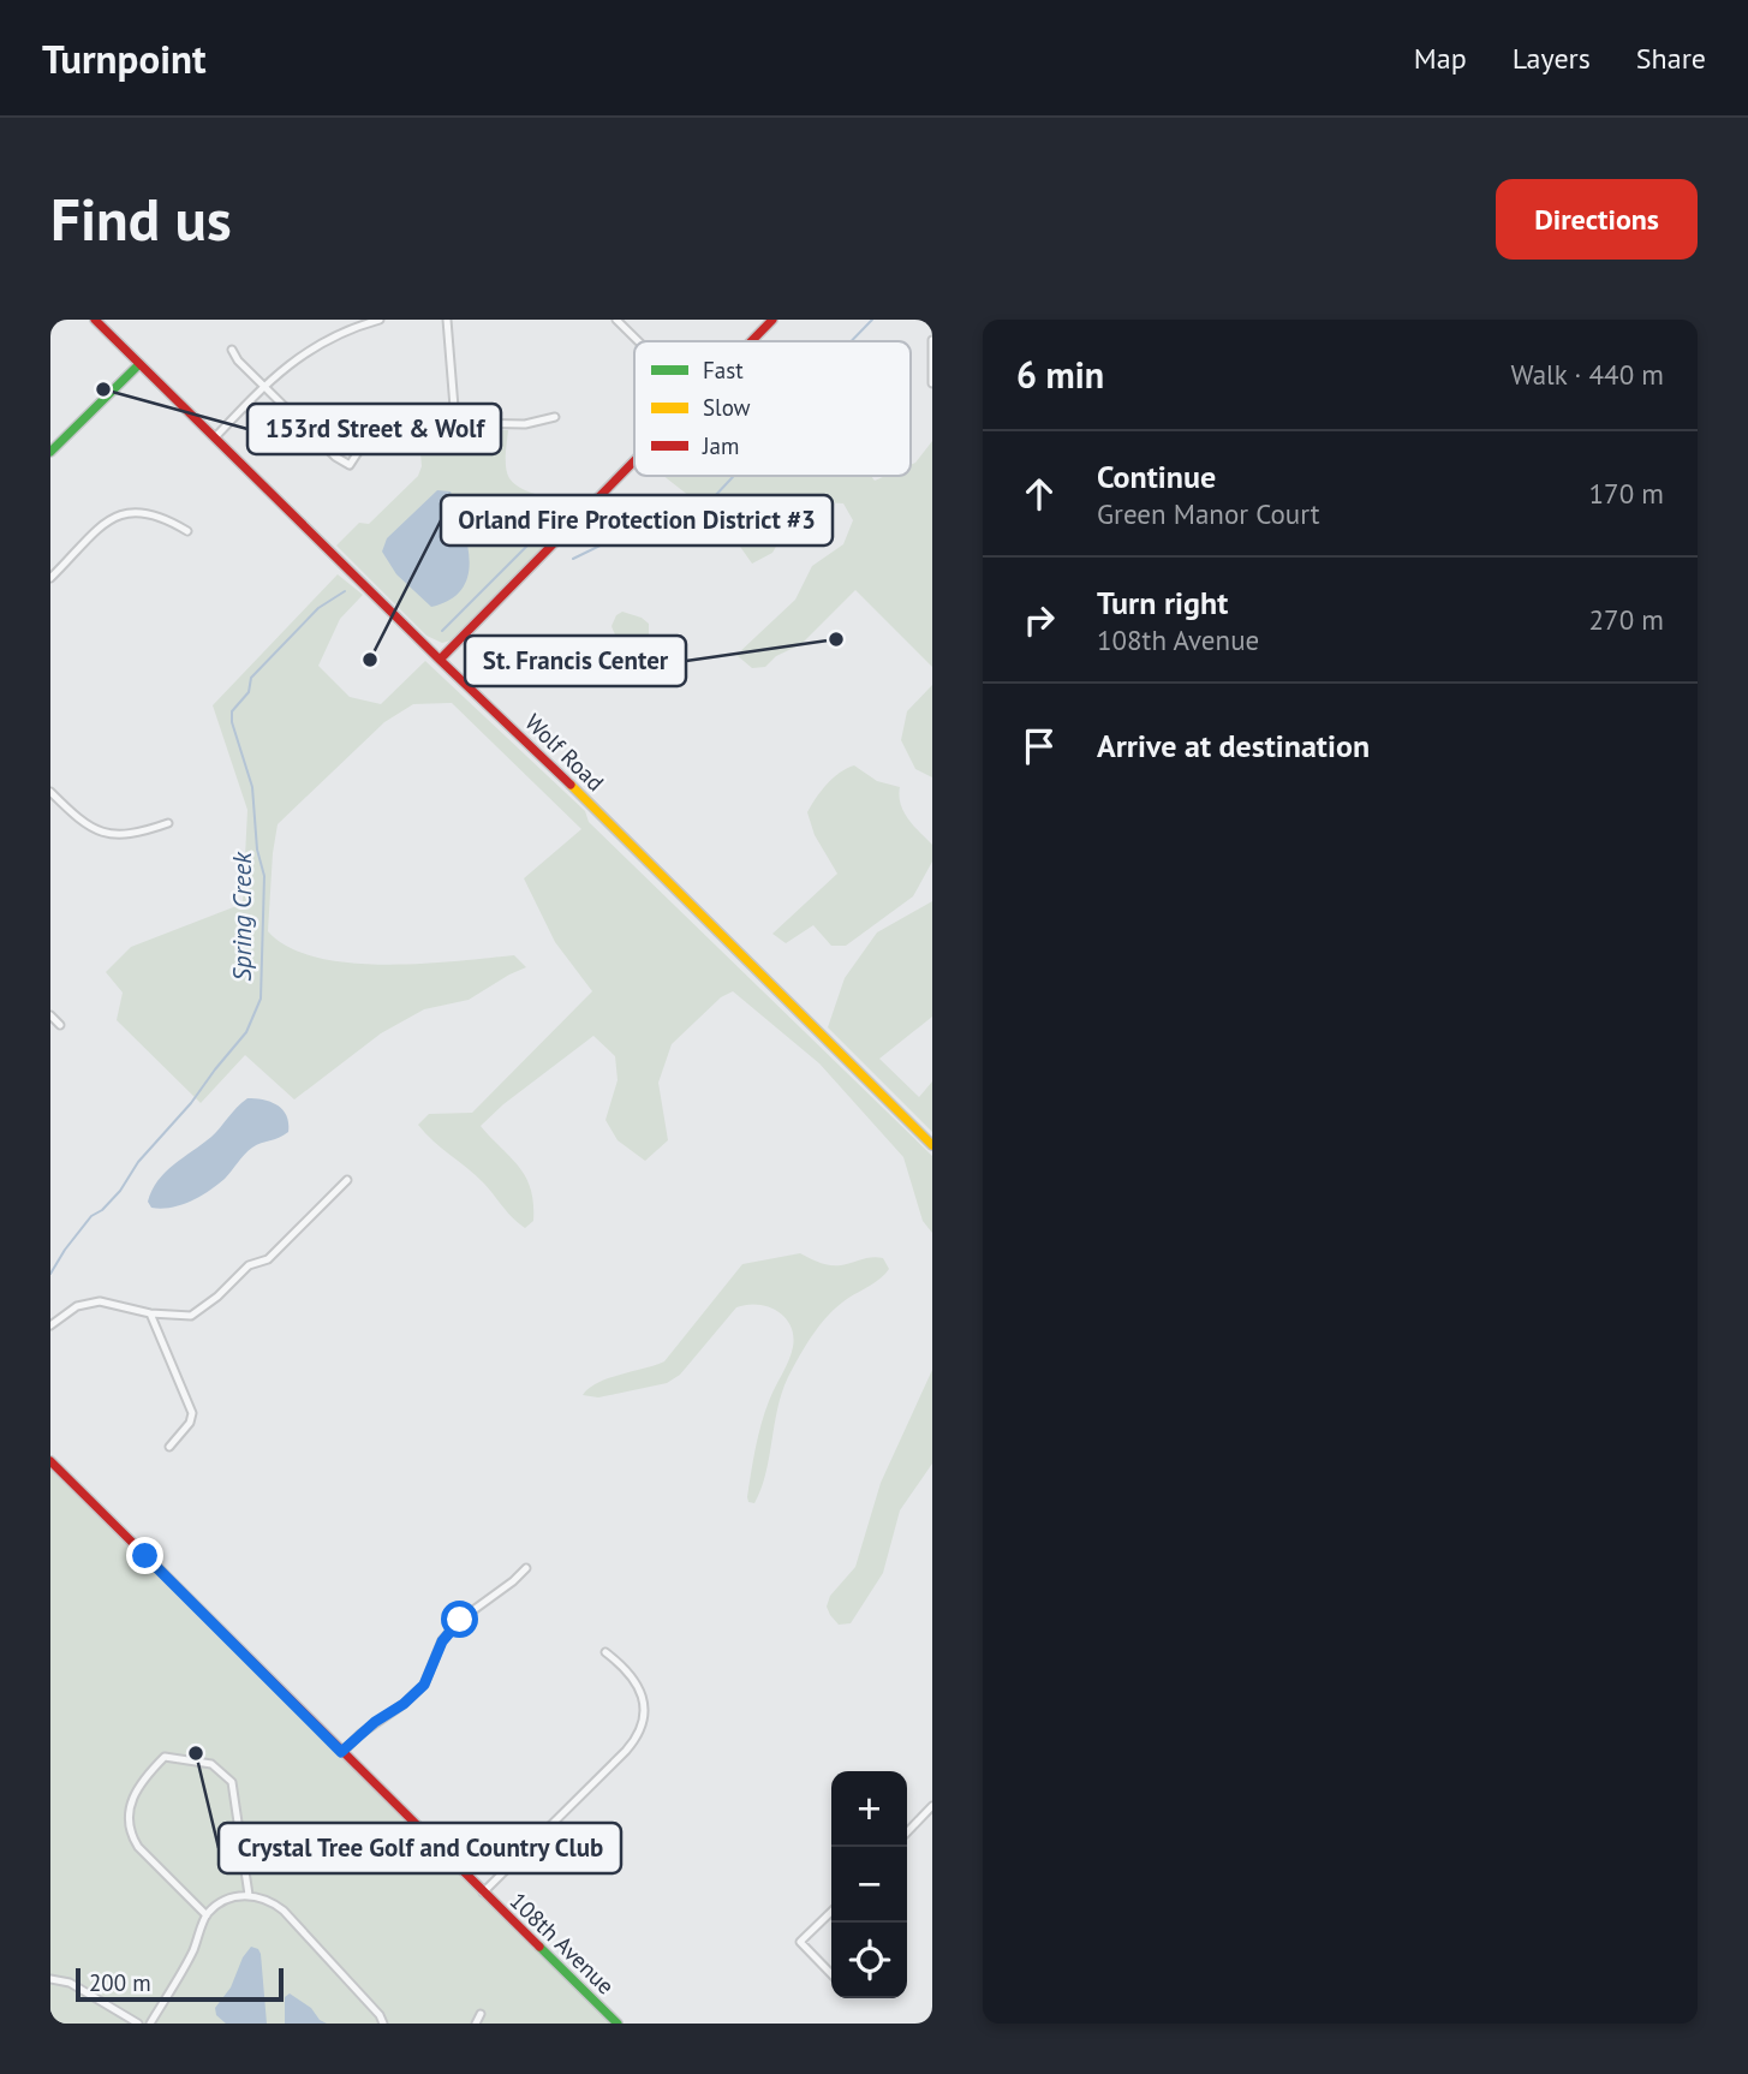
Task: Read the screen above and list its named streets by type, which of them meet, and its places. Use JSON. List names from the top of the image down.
{
  "streets": {
    "street": ["Wolf Road", "108th Avenue"]
  },
  "water": ["Spring Creek"],
  "places": [
    "153rd Street & Wolf",
    "St. Francis Center",
    "Orland Fire Protection District #3",
    "Crystal Tree Golf and Country Club"
  ],
  "legend": ["Fast", "Slow", "Jam"],
  "scale_bar": "200 m",
  "page": {
    "header": "Turnpoint",
    "nav": ["Map", "Layers", "Share"],
    "buttons": "Directions",
    "title": "Find us",
    "heading": ["6 min", "Walk · 440 m"],
    "list": [
      ["Continue", "Green Manor Court", "170 m"],
      ["Turn right", "108th Avenue", "270 m"],
      "Arrive at destination"
    ],
    "map_buttons": ["+", "−"],
    "scale": "200 m"
  }
}
